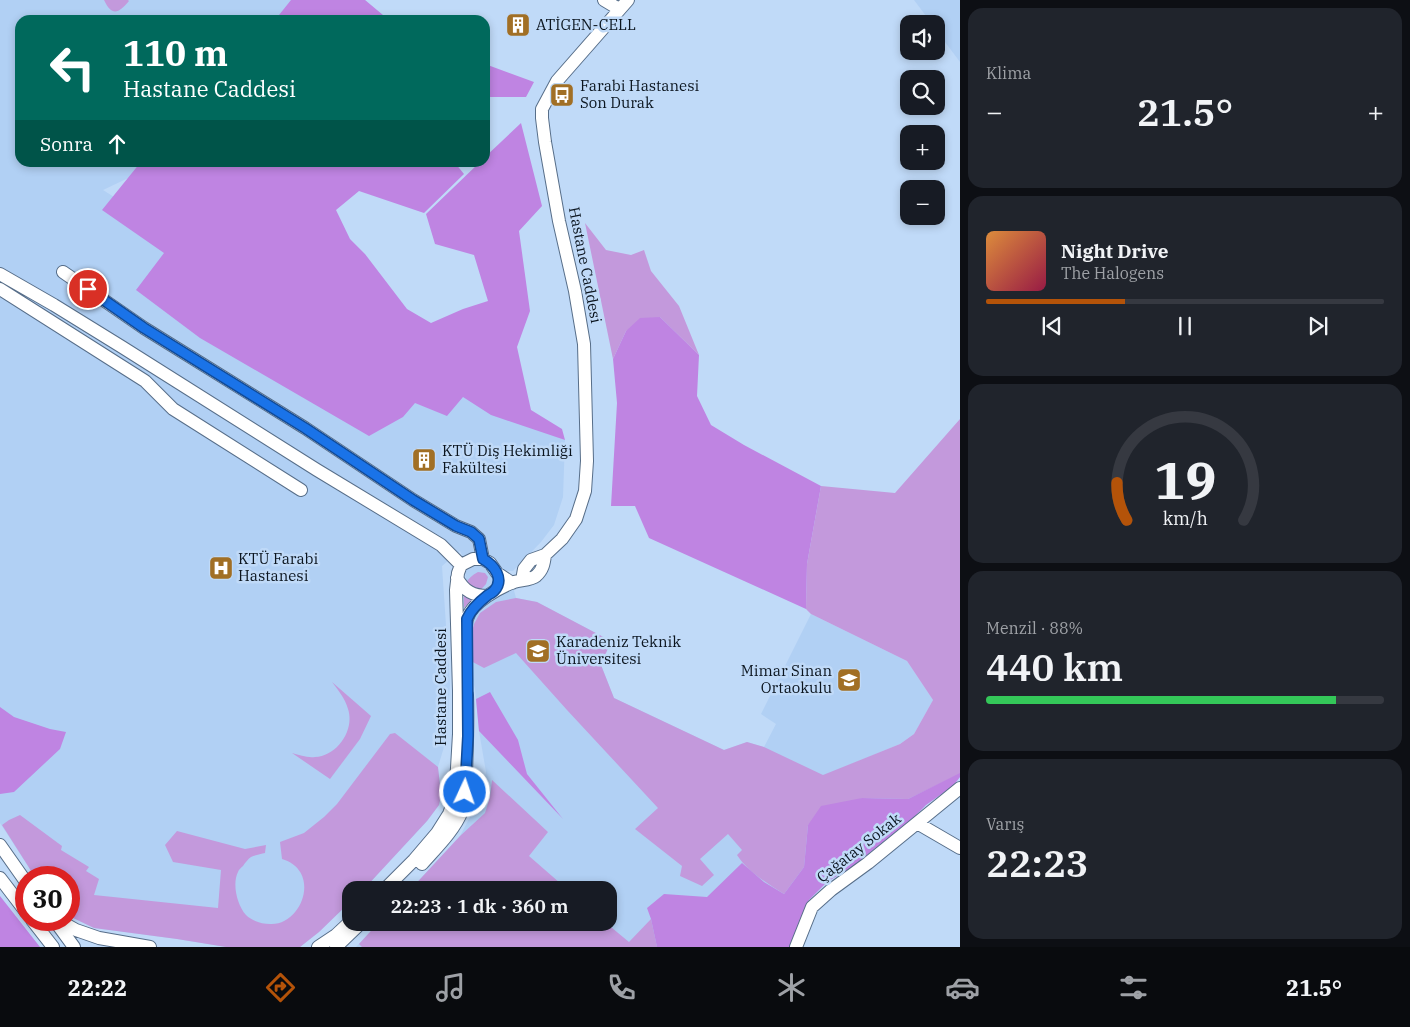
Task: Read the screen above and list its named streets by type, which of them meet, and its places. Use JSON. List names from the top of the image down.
{
  "streets": {
    "street": ["Hastane Caddesi", "Çağatay Sokak"]
  },
  "places": {
    "building": ["ATİGEN-CELL", "KTÜ Diş Hekimliği Fakültesi"],
    "bus stop": ["Farabi Hastanesi Son Durak"],
    "hospital": ["KTÜ Farabi Hastanesi"],
    "school or university": ["Karadeniz Teknik Üniversitesi", "Mimar Sinan Ortaokulu"]
  },
  "page": {
    "tile": [
      "Klima",
      ["Menzil · 88%", "440 km"],
      ["Varış", "22:23"]
    ],
    "map_buttons": ["+", "−"],
    "turn": ["110 m", "Hastane Caddesi"],
    "heat": ["−", "21.5°", "+"],
    "then": "Sonra",
    "song": ["Night Drive", "The Halogens"],
    "limit": "30",
    "trip": "22:23 · 1 dk · 360 m",
    "tabs": ["22:22", "21.5°"],
    "gauge": ["19", "km/h"]
  }
}
